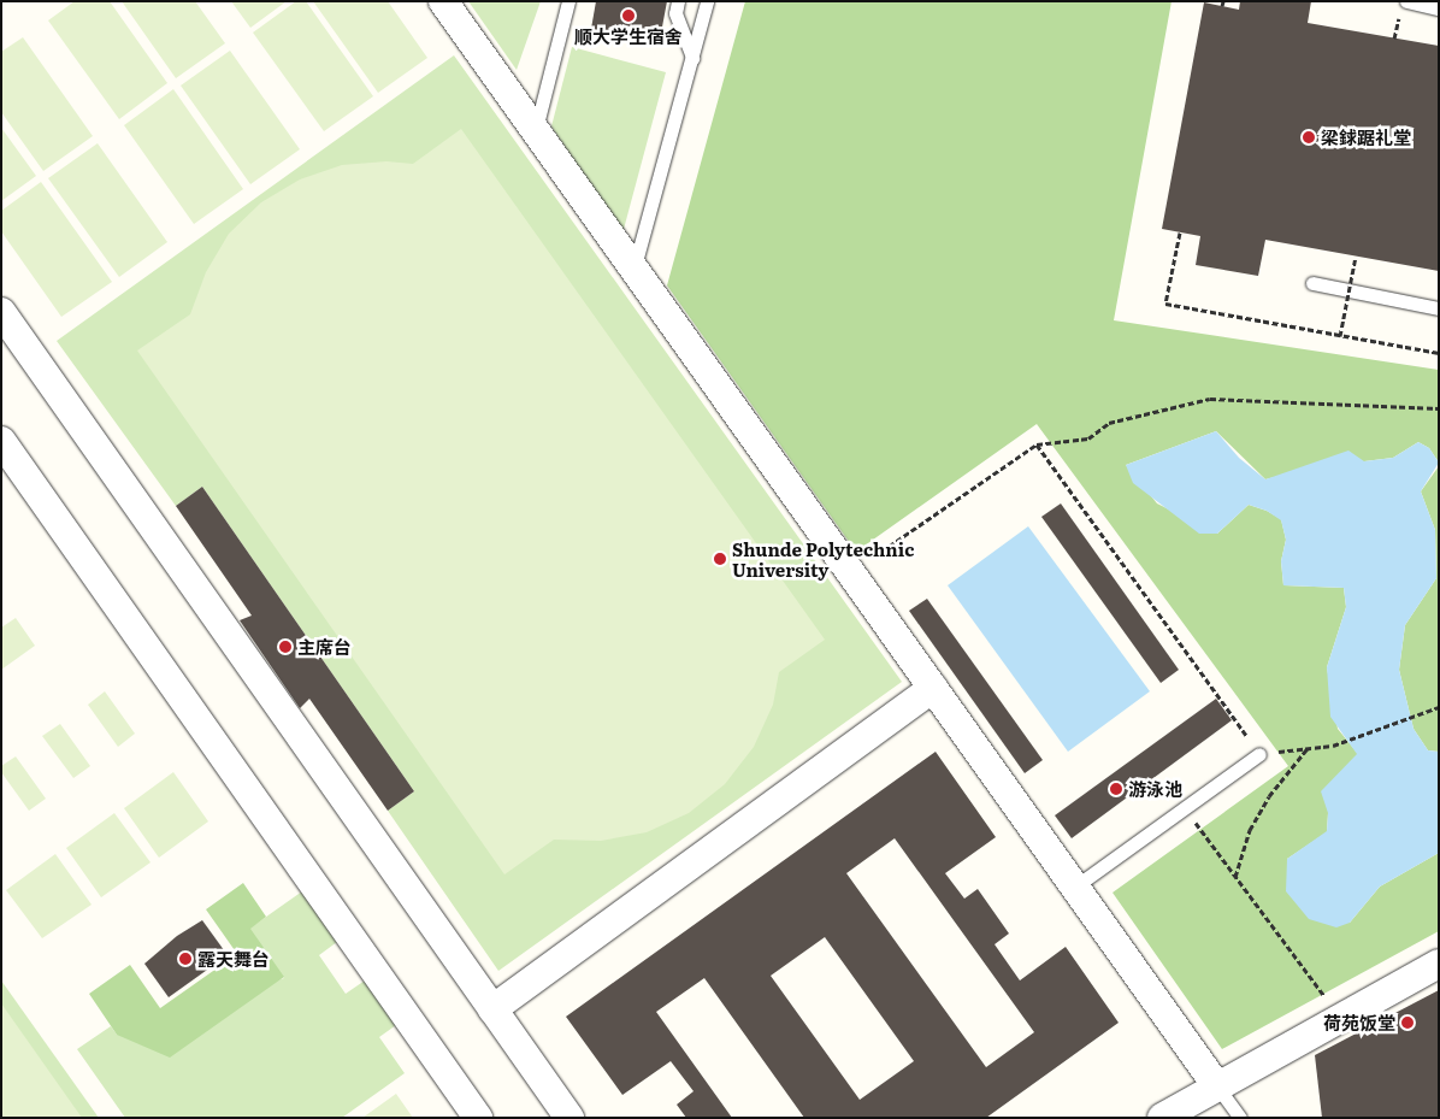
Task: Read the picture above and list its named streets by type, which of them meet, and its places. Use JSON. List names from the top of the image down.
{
  "places": [
    "顺大学生宿舍",
    "梁銶踞礼堂",
    "Shunde Polytechnic University",
    "主席台",
    "游泳池",
    "露天舞台",
    "荷苑饭堂"
  ]
}
